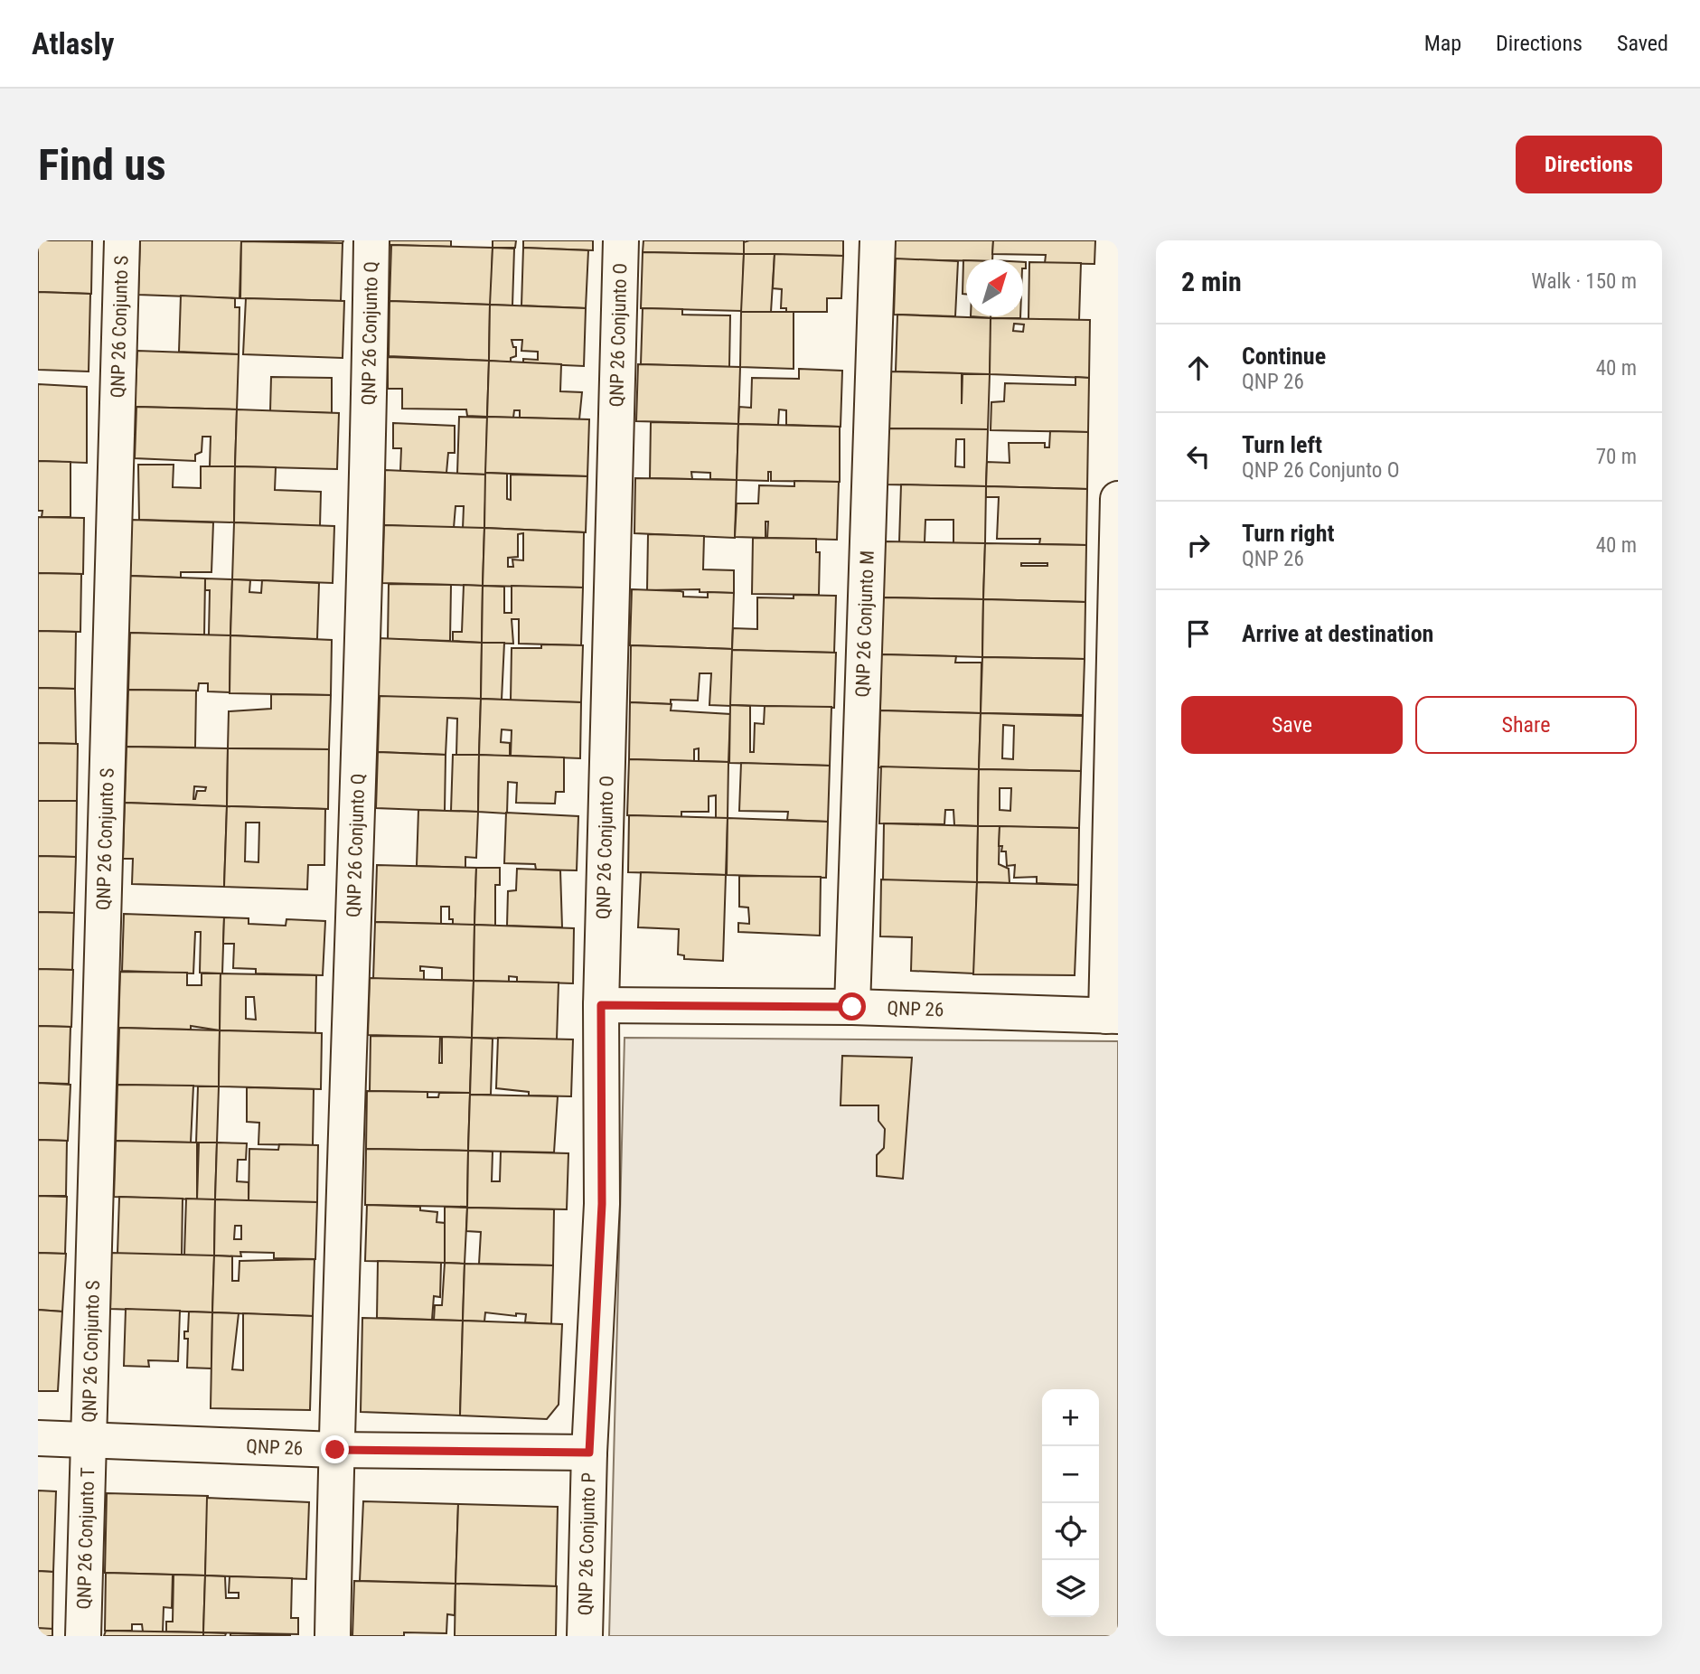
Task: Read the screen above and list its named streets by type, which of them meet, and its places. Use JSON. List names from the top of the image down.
{
  "streets": {
    "street": [
      "QNP 26 Conjunto S",
      "QNP 26 Conjunto Q",
      "QNP 26 Conjunto O",
      "QNP 26 Conjunto M",
      "QNP 26",
      "QNP 26 Conjunto T",
      "QNP 26 Conjunto P"
    ]
  },
  "crossings": [
    ["QNP 26 Conjunto S", "QNP 26"],
    ["QNP 26 Conjunto S", "QNP 26 Conjunto T"],
    ["QNP 26 Conjunto Q", "QNP 26"],
    ["QNP 26 Conjunto O", "QNP 26"],
    ["QNP 26 Conjunto O", "QNP 26 Conjunto P"],
    ["QNP 26 Conjunto M", "QNP 26"],
    ["QNP 26", "QNP 26 Conjunto T"],
    ["QNP 26", "QNP 26 Conjunto P"]
  ],
  "north": "top right",
  "page": {
    "header": "Atlasly",
    "nav": ["Map", "Directions", "Saved"],
    "buttons": [
      "Directions",
      ["Save", "Share"]
    ],
    "title": "Find us",
    "heading": ["2 min", "Walk · 150 m"],
    "list": [
      ["Continue", "QNP 26", "40 m"],
      ["Turn left", "QNP 26 Conjunto O", "70 m"],
      ["Turn right", "QNP 26", "40 m"],
      "Arrive at destination"
    ],
    "map_buttons": ["+", "−"]
  }
}
